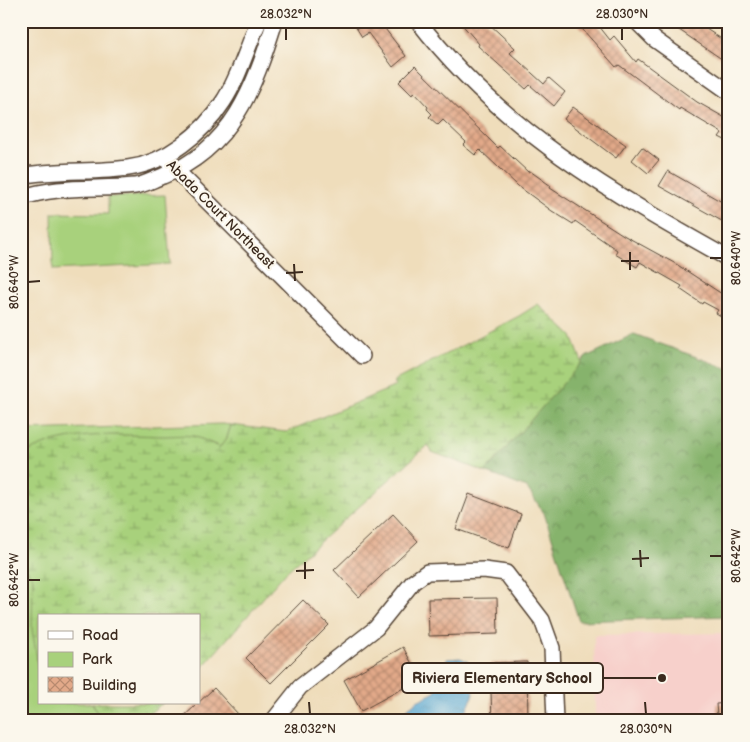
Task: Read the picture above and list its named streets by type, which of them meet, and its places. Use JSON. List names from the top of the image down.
{
  "streets": {
    "street": ["Abada Court Northeast"]
  },
  "places": ["Riviera Elementary School"],
  "legend": ["Road", "Park", "Building"],
  "coordinates": [
    "28.032°N",
    "28.030°N",
    "80.640°W",
    "80.642°W"
  ]
}
